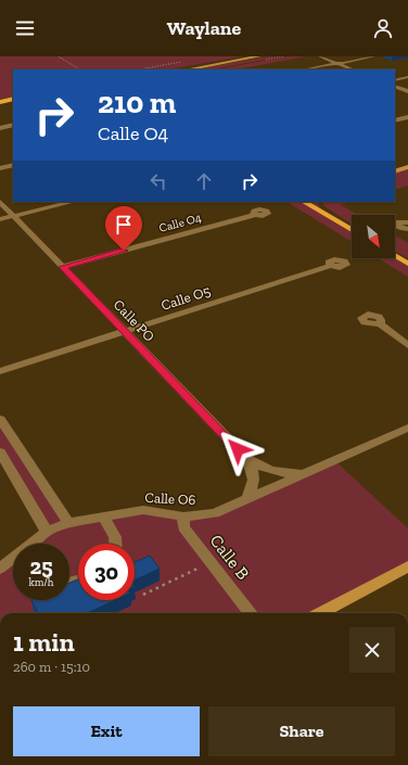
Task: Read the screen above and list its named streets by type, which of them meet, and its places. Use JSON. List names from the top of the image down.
{
  "streets": {
    "street": [
      "Calle O4",
      "Calle O5",
      "Calle PO",
      "Calle O6",
      "Calle B"
    ]
  },
  "crossings": [
    ["Calle O4", "Calle PO"],
    ["Calle O5", "Calle PO"],
    ["Calle PO", "Calle O6"],
    ["Calle O6", "Calle B"]
  ],
  "north": "bottom right",
  "page": {
    "header": "Waylane",
    "turn": ["210 m", "Calle O4"],
    "speed": "25 km/h",
    "limit": "30",
    "heading": ["1 min", "260 m · 15:10"],
    "buttons": ["Exit", "Share"]
  }
}
